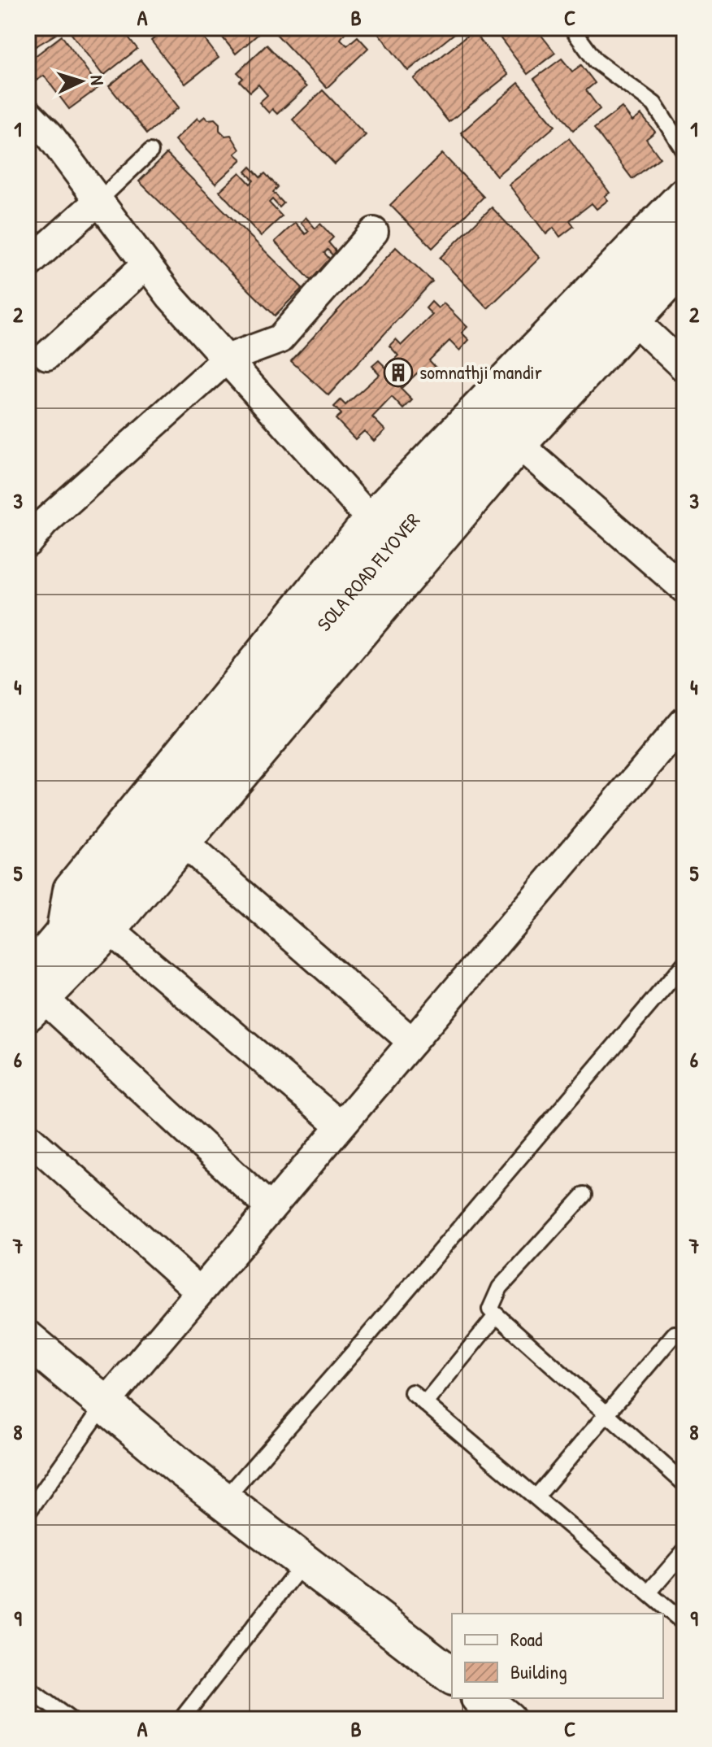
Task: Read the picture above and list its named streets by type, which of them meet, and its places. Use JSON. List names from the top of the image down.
{
  "streets": {
    "street": ["SOLA ROAD FLYOVER"]
  },
  "places": {
    "building": ["somnathji mandir"]
  },
  "legend": ["Road", "Building"],
  "north": "right",
  "grid": {
    "columns": ["A", "B", "C"],
    "rows": [
      "1",
      "2",
      "3",
      "4",
      "5",
      "6",
      "7",
      "8",
      "9"
    ]
  }
}
